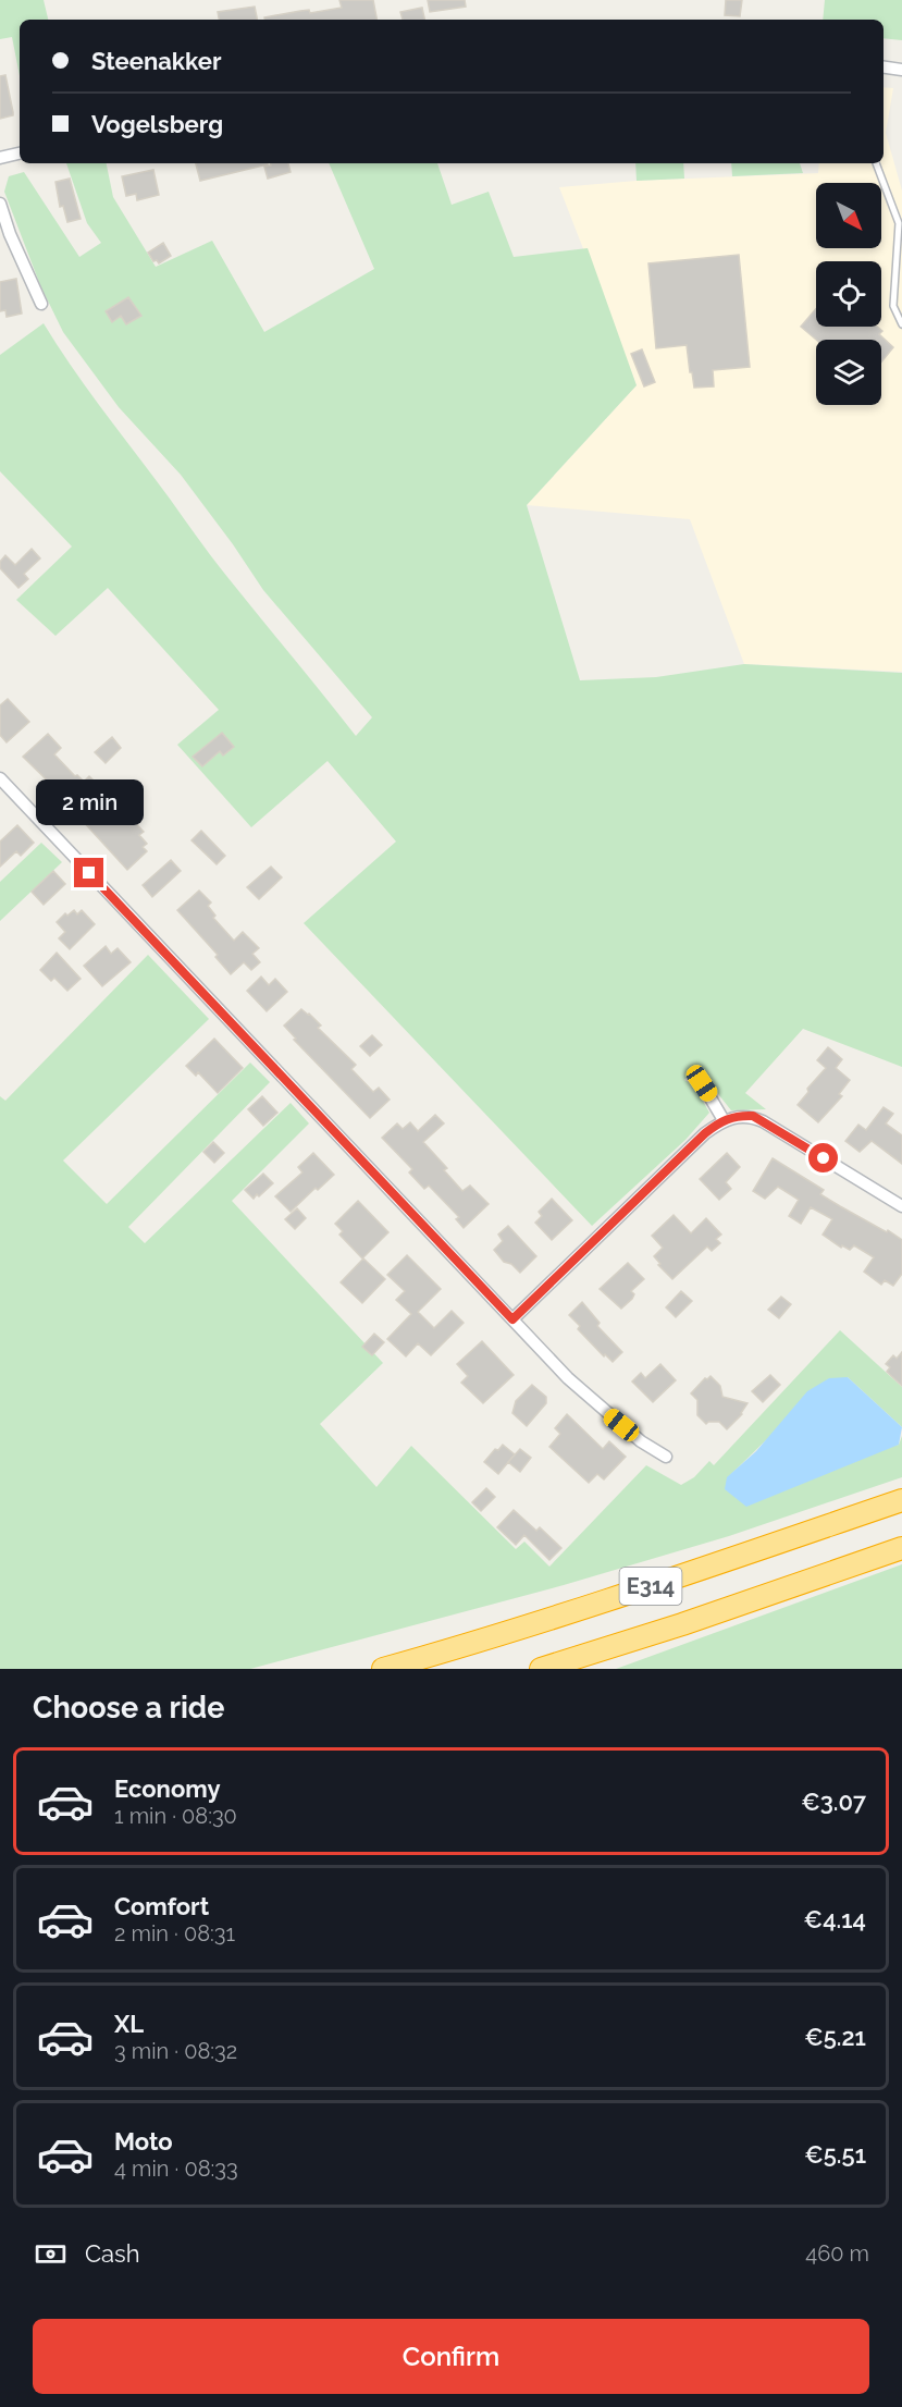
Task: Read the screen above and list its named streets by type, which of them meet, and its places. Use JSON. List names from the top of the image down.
{
  "streets": {
    "highway": ["E314"]
  },
  "north": "bottom right",
  "page": {
    "banner": ["Steenakker", "Vogelsberg"],
    "bubble": "2 min",
    "heading": "Choose a ride",
    "list": [
      {
        "name": "Economy",
        "note": "1 min · 08:30",
        "value": "€3.07"
      },
      {
        "name": "Comfort",
        "note": "2 min · 08:31",
        "value": "€4.14"
      },
      {
        "name": "XL",
        "note": "3 min · 08:32",
        "value": "€5.21"
      },
      {
        "name": "Moto",
        "note": "4 min · 08:33",
        "value": "€5.51"
      }
    ],
    "pay": ["Cash", "460 m"],
    "buttons": "Confirm"
  }
}
